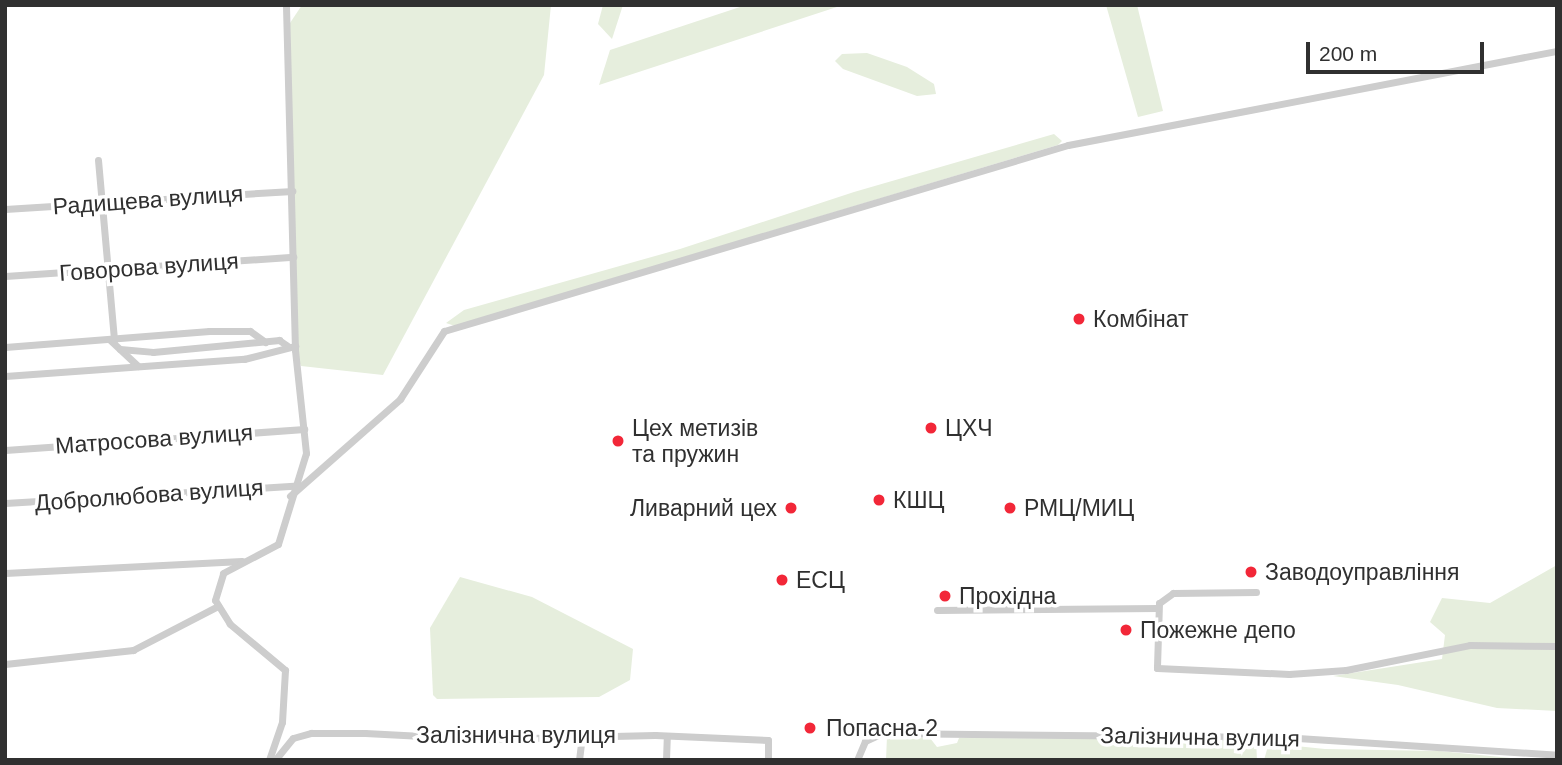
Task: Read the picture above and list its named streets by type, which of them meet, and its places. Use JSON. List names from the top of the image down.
{
  "streets": {
    "street": [
      "Радищева вулиця",
      "Говорова вулиця",
      "Матросова вулиця",
      "Добролюбова вулиця",
      "Залізнична вулиця"
    ]
  },
  "places": [
    "Комбінат",
    "ЦХЧ",
    "Цех метизів та пружин",
    "КШЦ",
    "Ливарний цех",
    "РМЦ/МИЦ",
    "Заводоуправління",
    "ЕСЦ",
    "Прохідна",
    "Пожежне депо",
    "Попасна-2"
  ],
  "scale_bar": "200 m"
}
